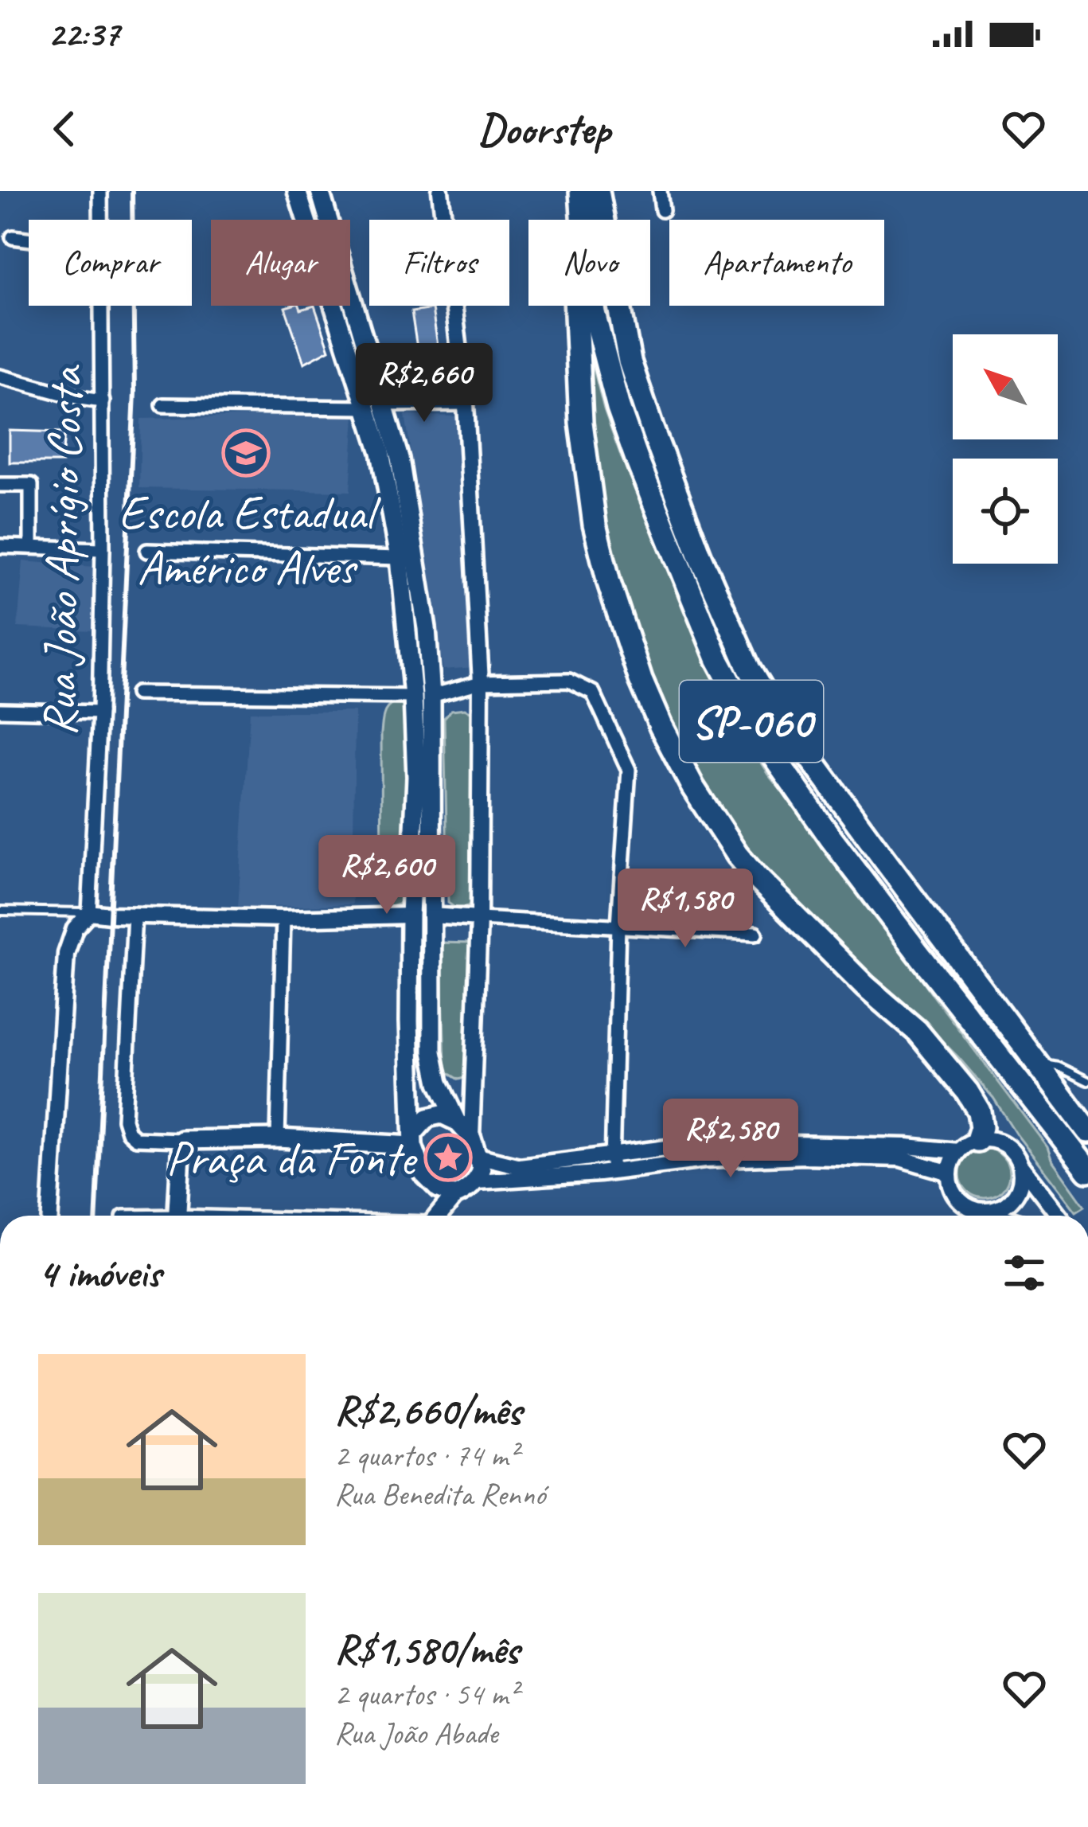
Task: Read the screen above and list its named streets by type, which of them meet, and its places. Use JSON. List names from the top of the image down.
{
  "streets": {
    "highway": ["SP-060"],
    "street": ["Rua João Aprígio Costa"]
  },
  "places": {
    "school or university": ["Escola Estadual Américo Alves"],
    "place": ["Praça da Fonte"]
  },
  "north": "top left",
  "page": {
    "status": "22:37",
    "header": "Doorstep",
    "chip": [
      "Comprar",
      "Alugar",
      "Filtros",
      "Novo",
      "Apartamento"
    ],
    "price": [
      "R$2,660",
      "R$2,600",
      "R$1,580",
      "R$2,580"
    ],
    "heading": "4 imóveis",
    "list": [
      {
        "name": "R$2,660/mês",
        "note": "2 quartos · 74 m² · Rua Benedita Rennó"
      },
      {
        "name": "R$1,580/mês",
        "note": "2 quartos · 54 m² · Rua João Abade"
      }
    ]
  }
}
